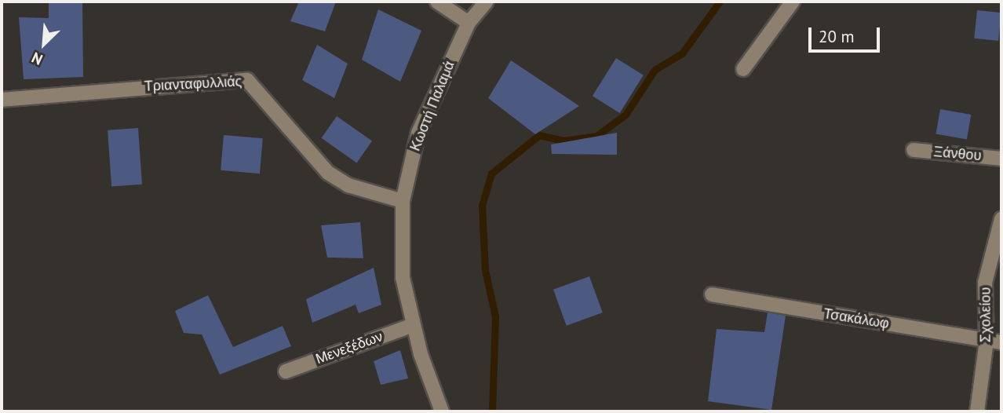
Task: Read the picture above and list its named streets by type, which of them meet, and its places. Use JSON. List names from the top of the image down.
{
  "streets": {
    "street": [
      "Τριανταφυλλιάς",
      "Κωστή Παλαμά",
      "Ξάνθου",
      "Σχολείου",
      "Τσακάλωφ",
      "Μενεξέδων"
    ]
  },
  "crossings": [
    ["Τριανταφυλλιάς", "Κωστή Παλαμά"],
    ["Κωστή Παλαμά", "Μενεξέδων"],
    ["Σχολείου", "Τσακάλωφ"]
  ],
  "scale_bar": "20 m",
  "north": "bottom left"
}
